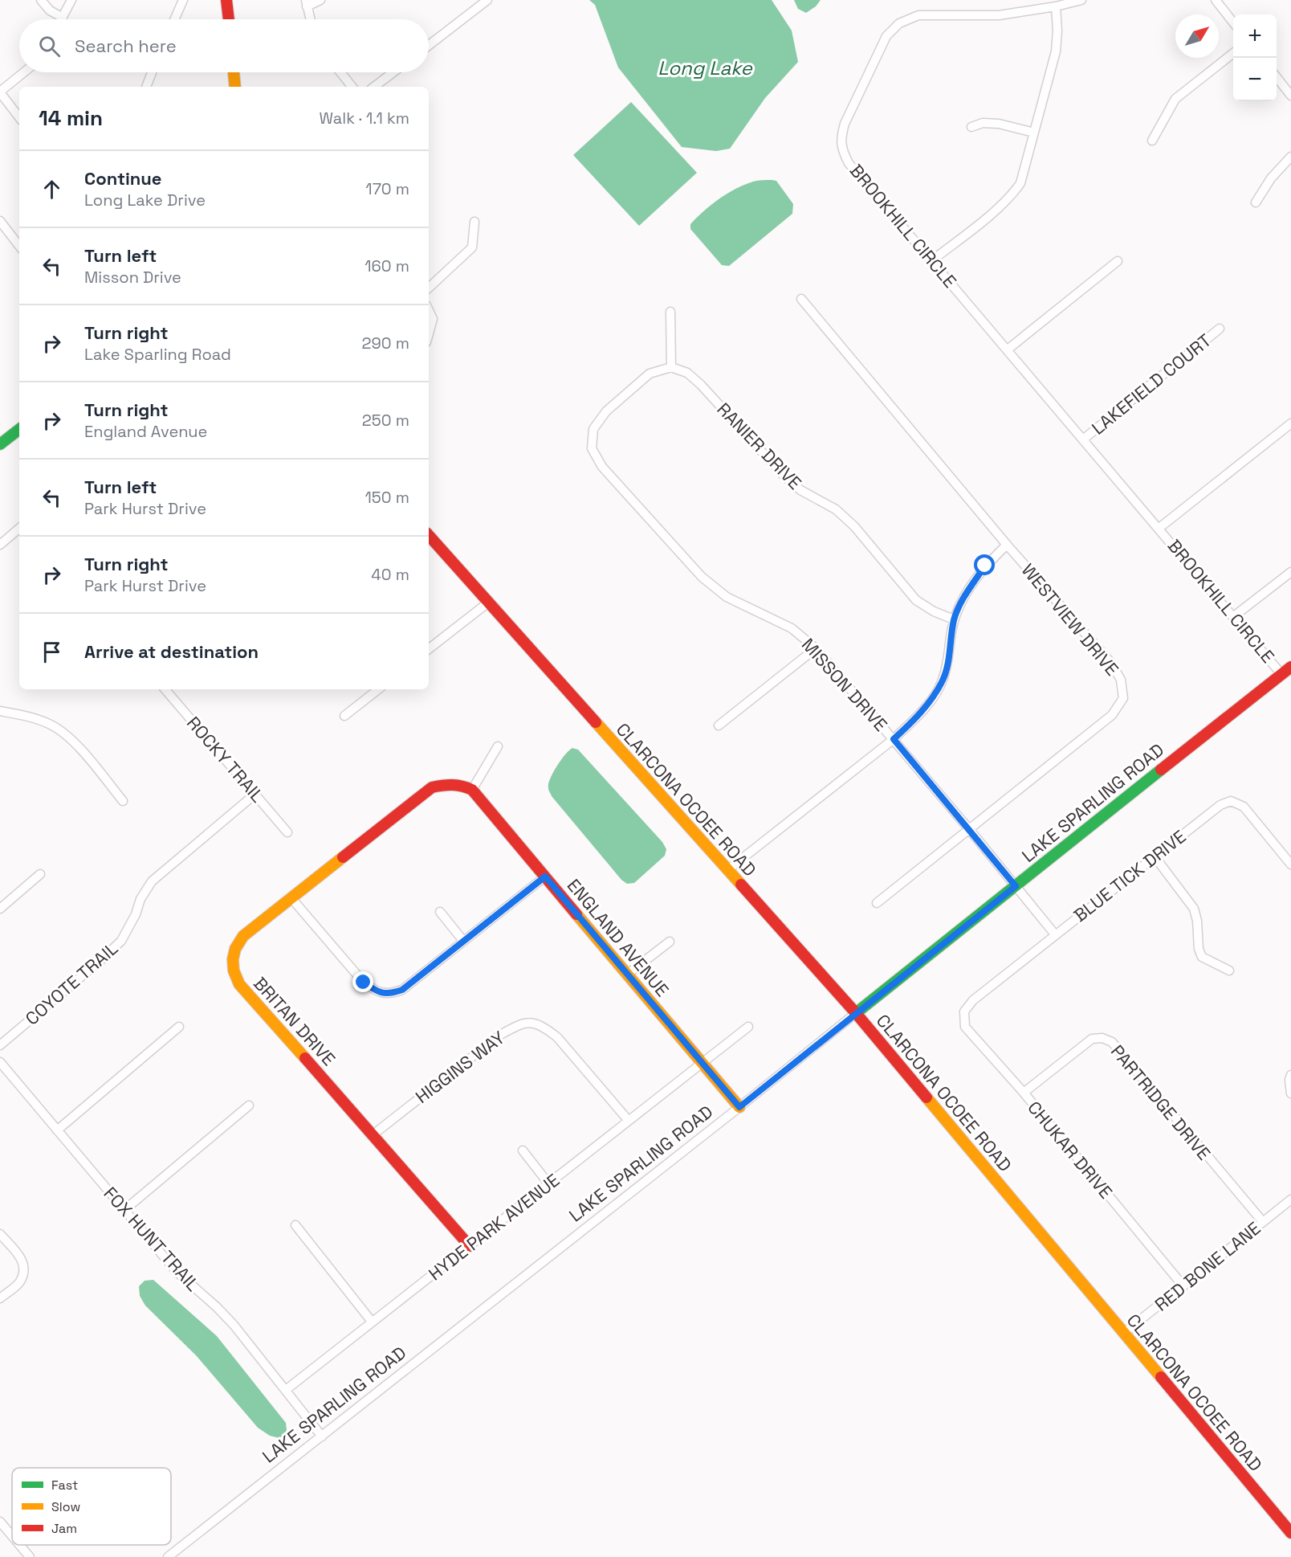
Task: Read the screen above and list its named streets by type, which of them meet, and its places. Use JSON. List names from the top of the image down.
{
  "streets": {
    "street": [
      "BROOKHILL CIRCLE",
      "LAKEFIELD COURT",
      "RANIER DRIVE",
      "WESTVIEW DRIVE",
      "MISSON DRIVE",
      "ROCKY TRAIL",
      "CLARCONA OCOEE ROAD",
      "LAKE SPARLING ROAD",
      "BLUE TICK DRIVE",
      "ENGLAND AVENUE",
      "COYOTE TRAIL",
      "BRITAN DRIVE",
      "HIGGINS WAY",
      "PARTRIDGE DRIVE",
      "CHUKAR DRIVE",
      "HYDE PARK AVENUE",
      "FOX HUNT TRAIL",
      "RED BONE LANE"
    ]
  },
  "crossings": [
    ["BROOKHILL CIRCLE", "LAKEFIELD COURT"],
    ["BROOKHILL CIRCLE", "LAKE SPARLING ROAD"],
    ["RANIER DRIVE", "MISSON DRIVE"],
    ["WESTVIEW DRIVE", "MISSON DRIVE"],
    ["MISSON DRIVE", "LAKE SPARLING ROAD"],
    ["MISSON DRIVE", "BLUE TICK DRIVE"],
    ["ROCKY TRAIL", "COYOTE TRAIL"],
    ["CLARCONA OCOEE ROAD", "LAKE SPARLING ROAD"],
    ["CLARCONA OCOEE ROAD", "RED BONE LANE"],
    ["LAKE SPARLING ROAD", "ENGLAND AVENUE"],
    ["LAKE SPARLING ROAD", "FOX HUNT TRAIL"],
    ["BLUE TICK DRIVE", "CHUKAR DRIVE"],
    ["ENGLAND AVENUE", "BRITAN DRIVE"],
    ["ENGLAND AVENUE", "HYDE PARK AVENUE"],
    ["BRITAN DRIVE", "HIGGINS WAY"],
    ["BRITAN DRIVE", "HYDE PARK AVENUE"],
    ["HIGGINS WAY", "HYDE PARK AVENUE"],
    ["PARTRIDGE DRIVE", "CHUKAR DRIVE"],
    ["PARTRIDGE DRIVE", "RED BONE LANE"],
    ["CHUKAR DRIVE", "RED BONE LANE"],
    ["HYDE PARK AVENUE", "FOX HUNT TRAIL"]
  ],
  "water": ["Long Lake"],
  "legend": ["Fast", "Slow", "Jam"],
  "north": "top right",
  "page": {
    "map_buttons": ["+", "−"],
    "search": "Search here",
    "heading": ["14 min", "Walk · 1.1 km"],
    "list": [
      ["Continue", "Long Lake Drive", "170 m"],
      ["Turn left", "Misson Drive", "160 m"],
      ["Turn right", "Lake Sparling Road", "290 m"],
      ["Turn right", "England Avenue", "250 m"],
      ["Turn left", "Park Hurst Drive", "150 m"],
      ["Turn right", "Park Hurst Drive", "40 m"],
      "Arrive at destination"
    ]
  }
}
